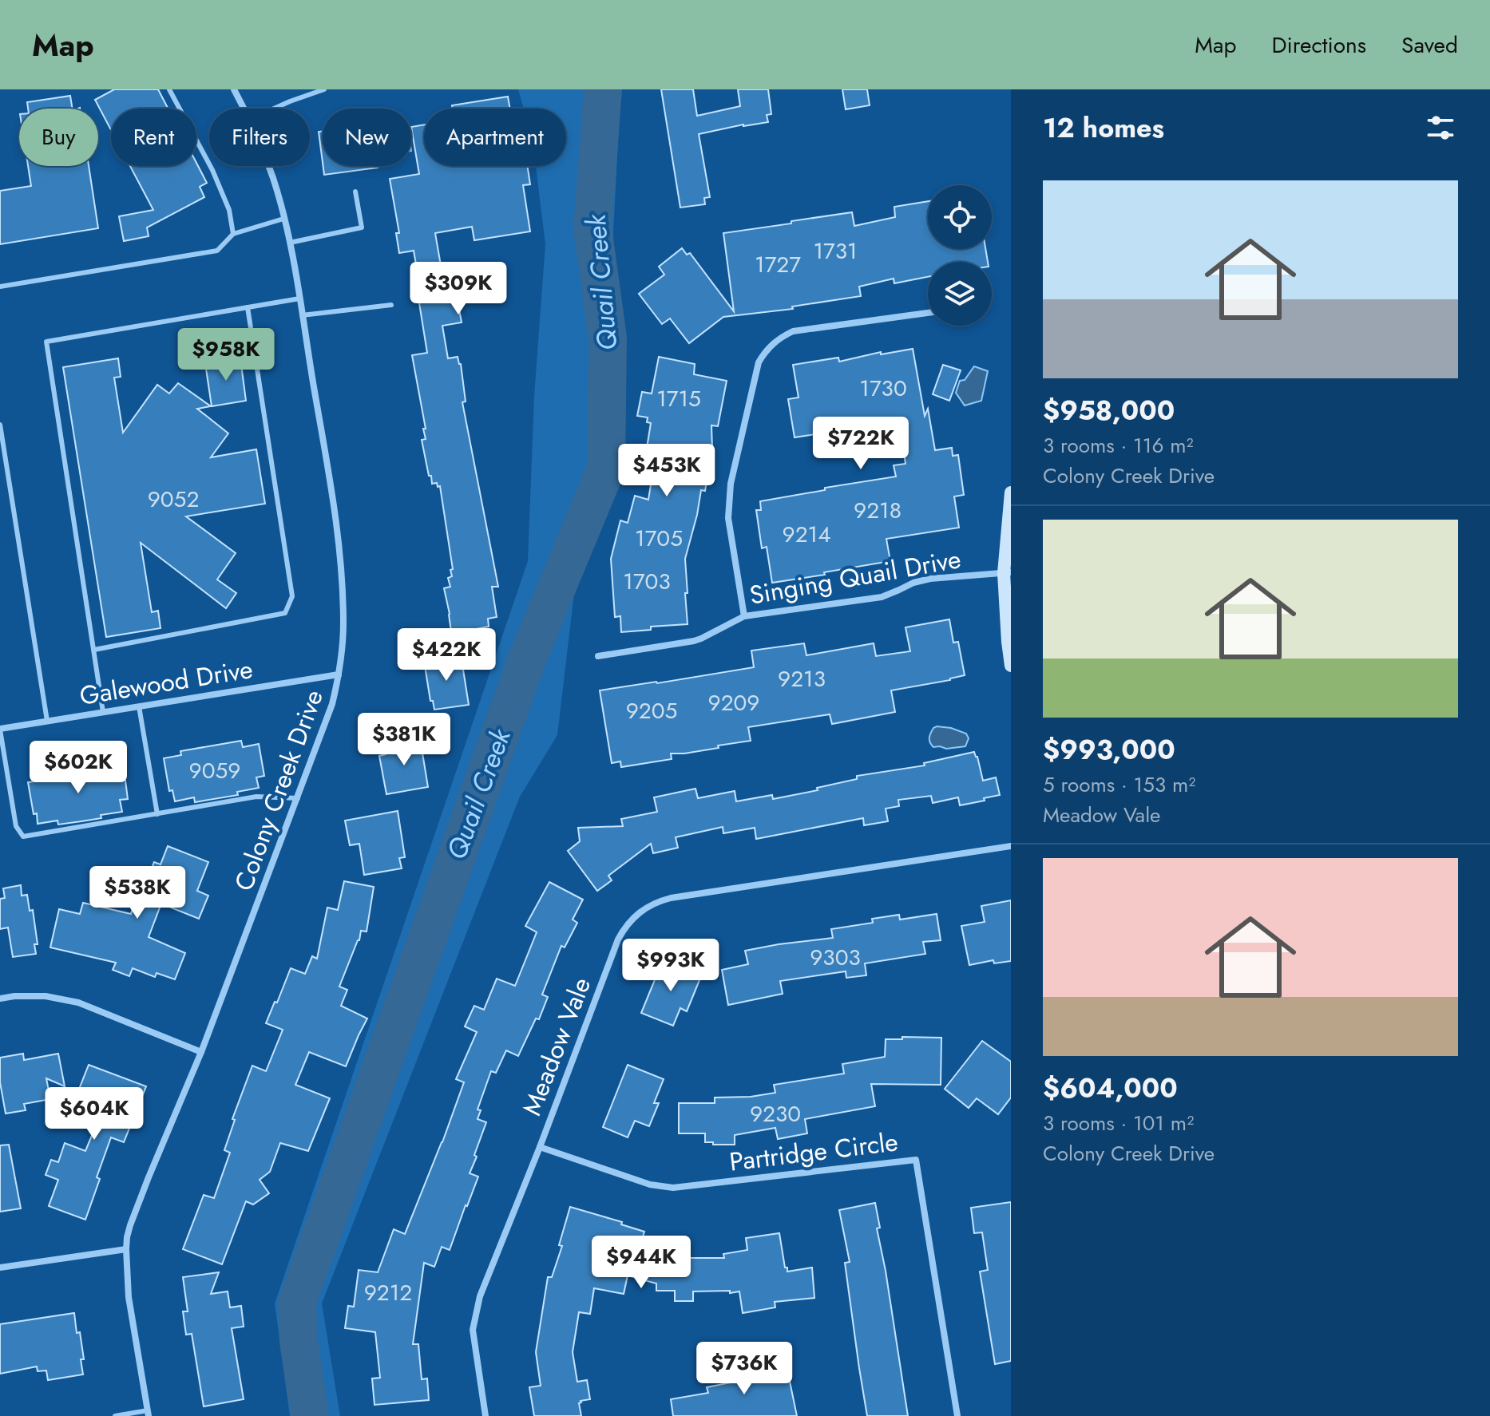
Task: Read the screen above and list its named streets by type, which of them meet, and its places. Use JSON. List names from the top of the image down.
{
  "streets": {
    "street": [
      "Singing Quail Drive",
      "Galewood Drive",
      "Colony Creek Drive",
      "Meadow Vale",
      "Partridge Circle"
    ]
  },
  "crossings": [
    ["Galewood Drive", "Colony Creek Drive"],
    ["Meadow Vale", "Partridge Circle"]
  ],
  "water": ["Quail Creek"],
  "house_numbers": [
    "1731",
    "1727",
    "1730",
    "1715",
    "9052",
    "9218",
    "9214",
    "1705",
    "1703",
    "9213",
    "9209",
    "9205",
    "9059",
    "9303",
    "9230",
    "9212"
  ],
  "page": {
    "header": "Map",
    "nav": ["Map", "Directions", "Saved"],
    "heading": "12 homes",
    "chip": [
      "Buy",
      "Rent",
      "Filters",
      "New",
      "Apartment"
    ],
    "list": [
      {
        "name": "$958,000",
        "note": "3 rooms · 116 m² · Colony Creek Drive"
      },
      {
        "name": "$993,000",
        "note": "5 rooms · 153 m² · Meadow Vale"
      },
      {
        "name": "$604,000",
        "note": "3 rooms · 101 m² · Colony Creek Drive"
      }
    ],
    "price": [
      "$309K",
      "$958K",
      "$722K",
      "$453K",
      "$422K",
      "$381K",
      "$602K",
      "$538K",
      "$993K",
      "$604K",
      "$944K",
      "$736K"
    ]
  }
}
